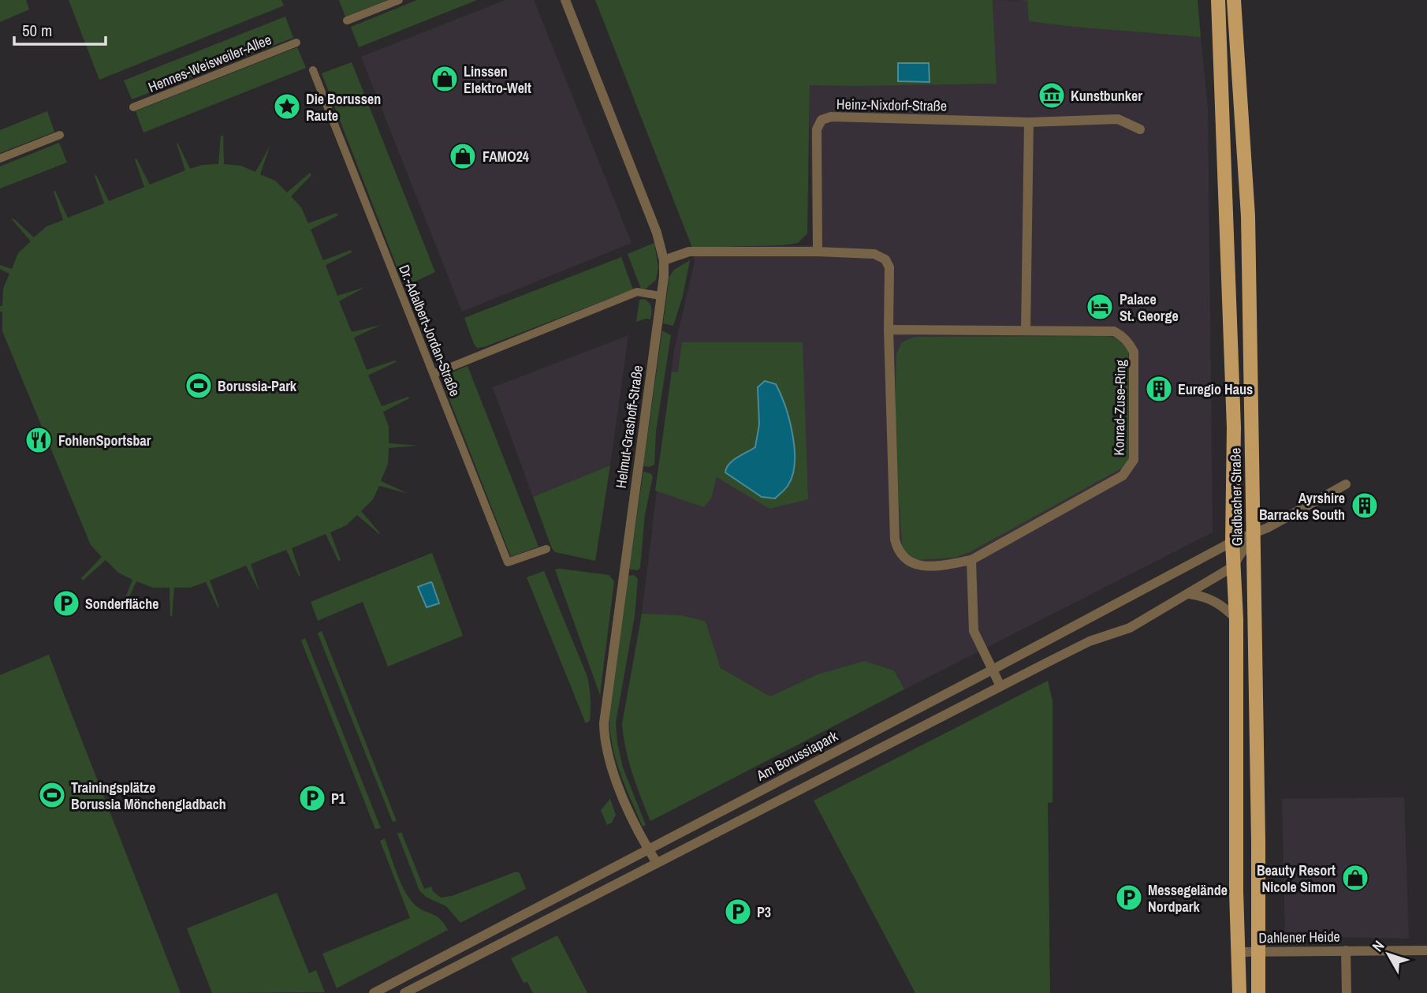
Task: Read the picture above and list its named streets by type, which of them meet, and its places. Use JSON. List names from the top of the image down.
{
  "streets": {
    "main road": ["Gladbacher Straße"],
    "street": [
      "Hennes-Weisweiler-Allee",
      "Heinz-Nixdorf-Straße",
      "Dr.-Adalbert-Jordan-Straße",
      "Konrad-Zuse-Ring",
      "Helmut-Grashoff-Straße",
      "Am Borussiapark",
      "Dahlener Heide"
    ]
  },
  "crossings": [
    ["Heinz-Nixdorf-Straße", "Konrad-Zuse-Ring"],
    ["Konrad-Zuse-Ring", "Helmut-Grashoff-Straße"],
    ["Helmut-Grashoff-Straße", "Am Borussiapark"],
    ["Gladbacher Straße", "Am Borussiapark"],
    ["Gladbacher Straße", "Dahlener Heide"]
  ],
  "places": {
    "shop": ["Linssen Elektro-Welt", "FAMO24", "Beauty Resort Nicole Simon"],
    "museum": ["Kunstbunker"],
    "place": ["Die Borussen Raute"],
    "hotel": ["Palace St. George"],
    "sports": ["Borussia-Park", "Trainingsplätze Borussia Mönchengladbach"],
    "building": ["Euregio Haus", "Ayrshire Barracks South"],
    "restaurant": ["FohlenSportsbar"],
    "parking": [
      "Sonderfläche",
      "P1",
      "Messegelände Nordpark",
      "P3"
    ]
  },
  "scale_bar": "50 m",
  "north": "top left"
}
